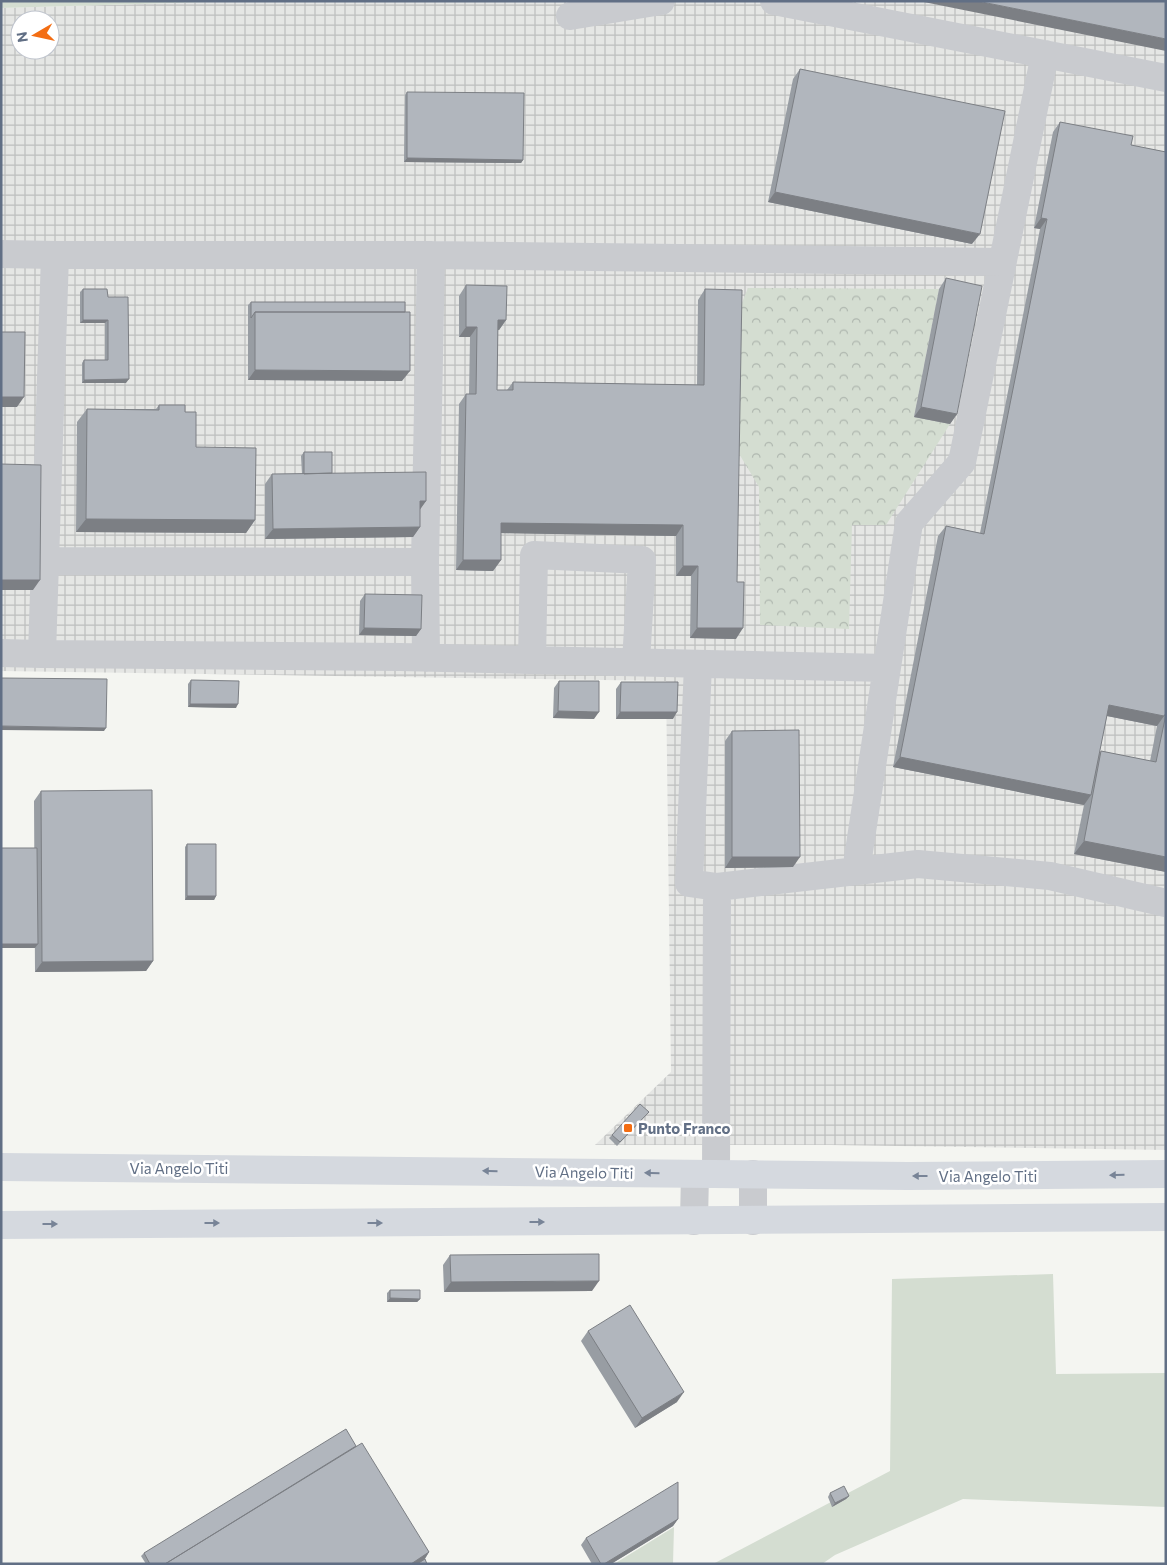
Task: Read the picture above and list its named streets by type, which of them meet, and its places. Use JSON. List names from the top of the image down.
{
  "streets": {
    "main road": ["Via Angelo Titi"]
  },
  "places": {
    "transit": ["Punto Franco"]
  },
  "north": "left"
}
